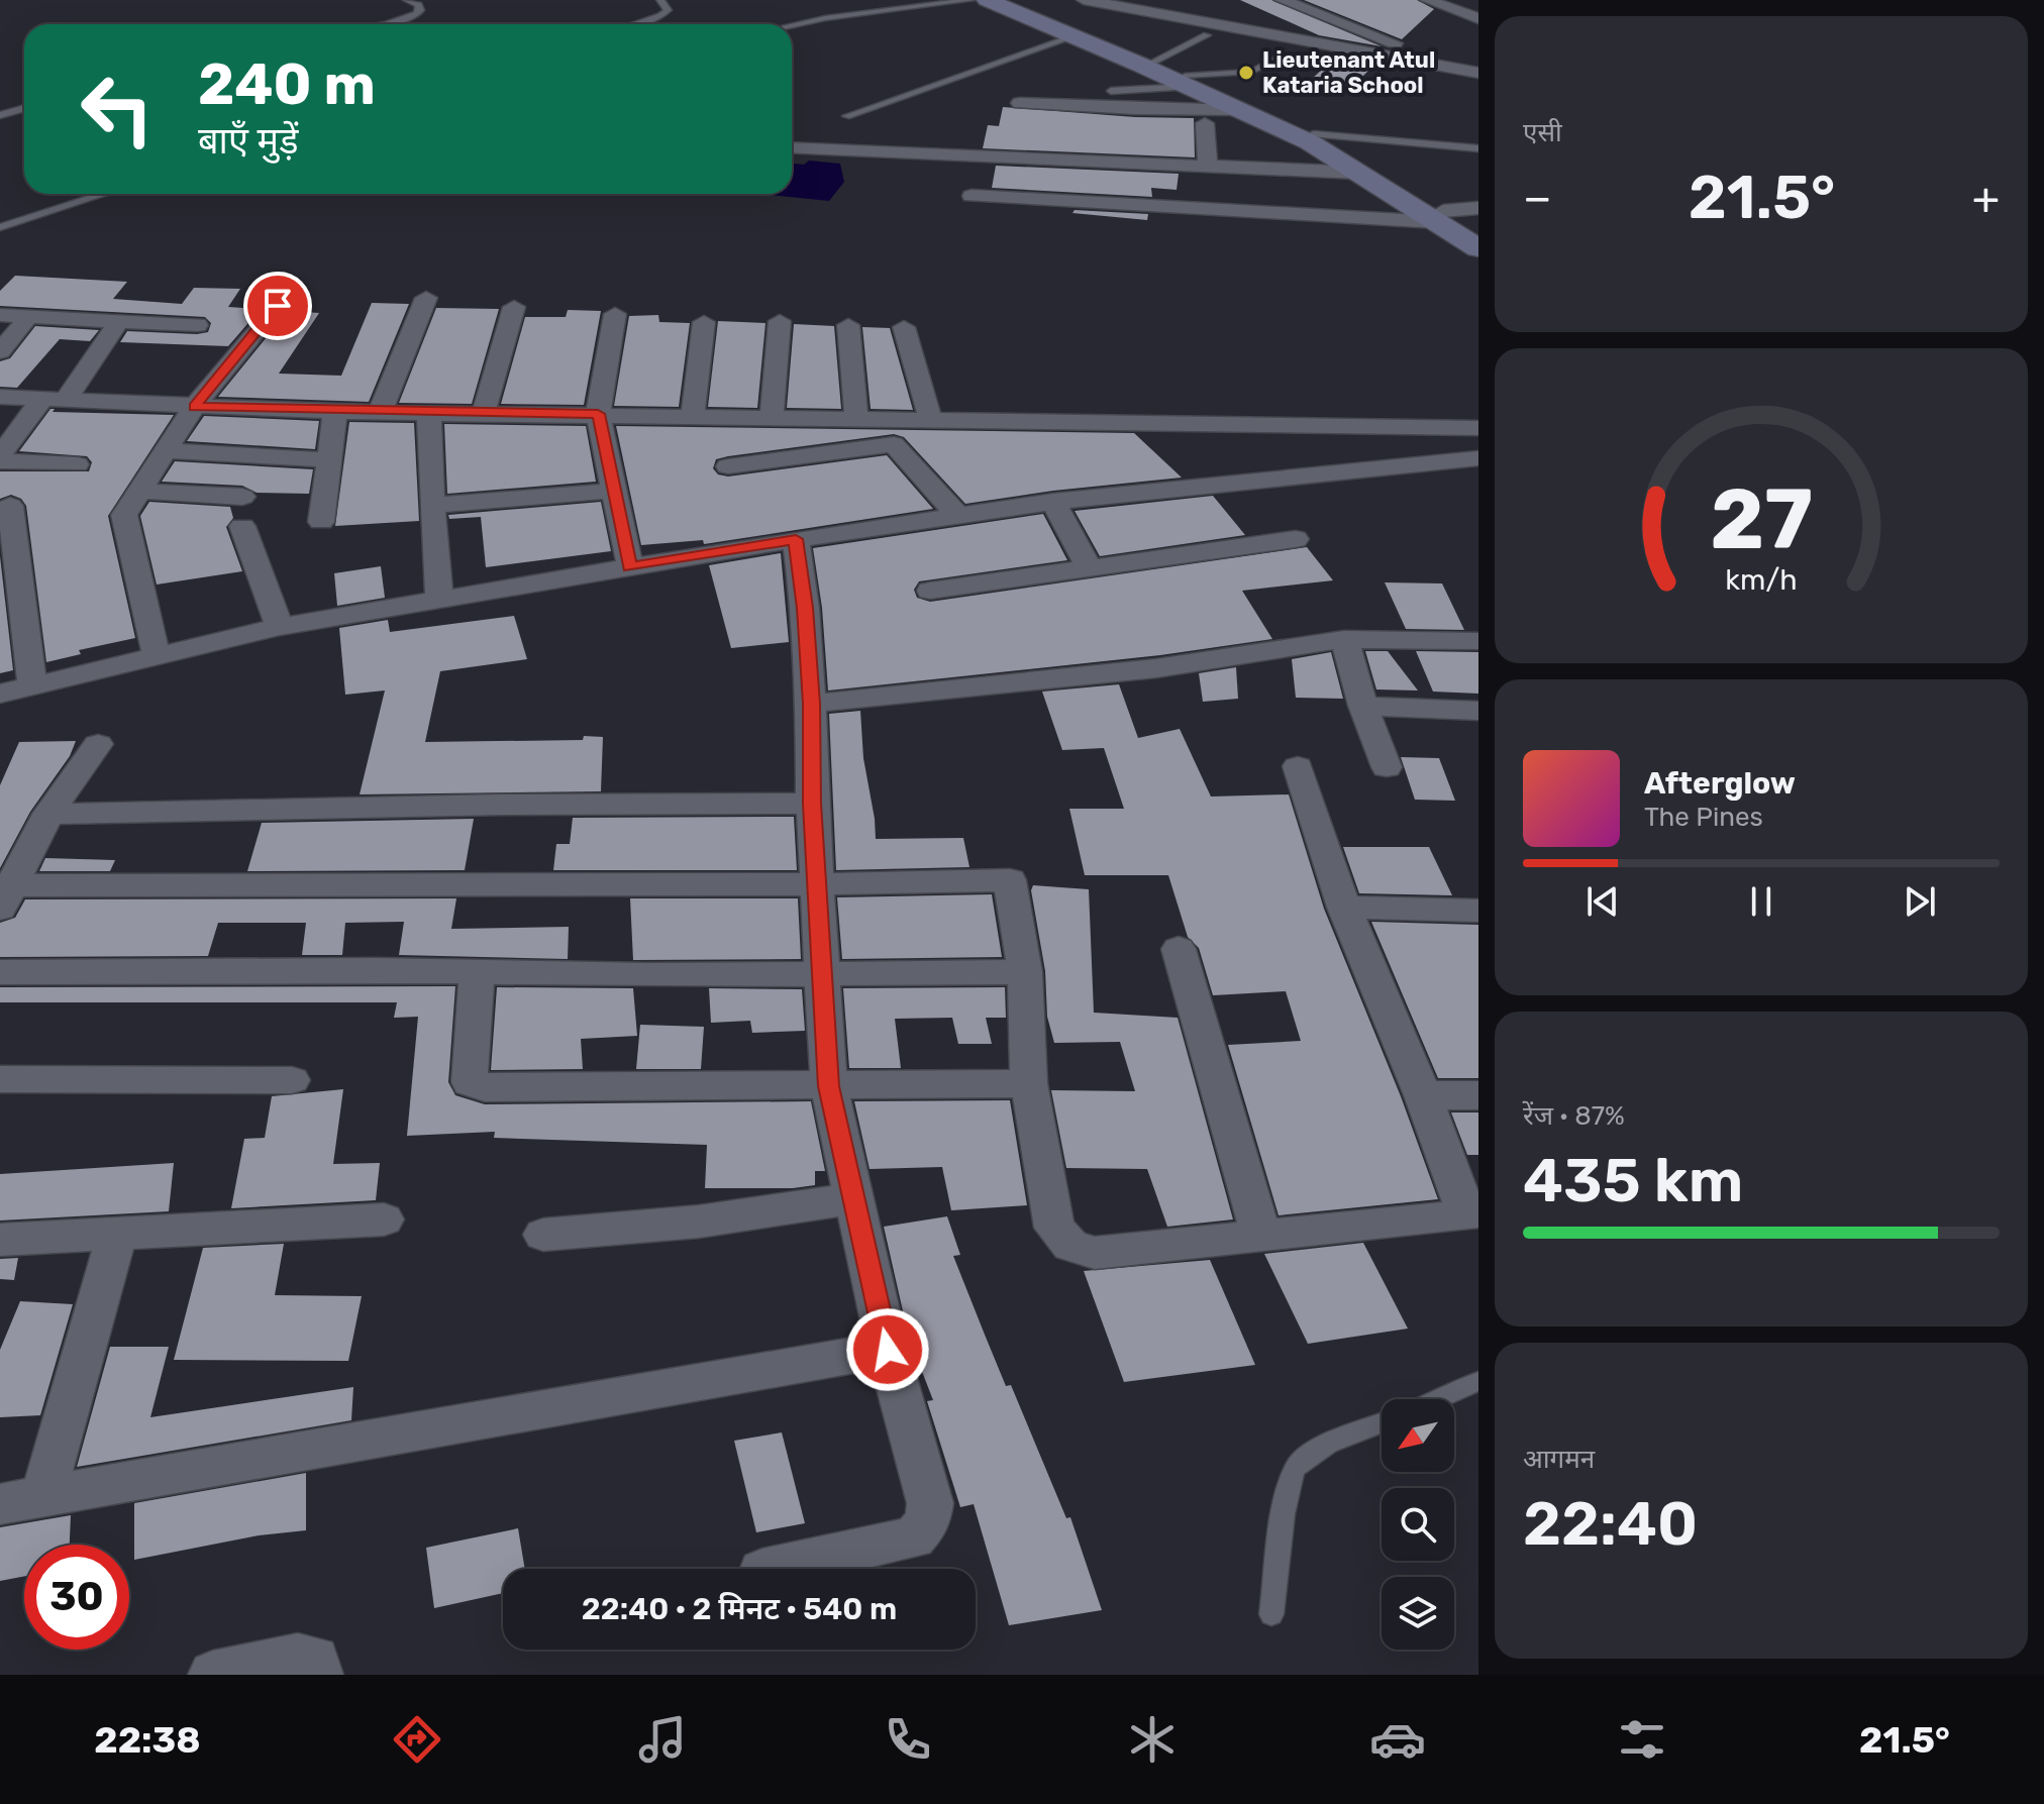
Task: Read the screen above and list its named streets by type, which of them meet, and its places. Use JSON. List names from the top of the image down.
{
  "places": ["Lieutenant Atul Kataria School"],
  "north": "bottom left",
  "page": {
    "tile": [
      "एसी",
      ["रेंज · 87%", "435 km"],
      ["आगमन", "22:40"]
    ],
    "turn": ["240 m", "बाएँ मुड़ें"],
    "heat": ["−", "21.5°", "+"],
    "song": ["Afterglow", "The Pines"],
    "limit": "30",
    "trip": "22:40 · 2 मिनट · 540 m",
    "tabs": ["22:38", "21.5°"],
    "gauge": ["27", "km/h"]
  }
}
